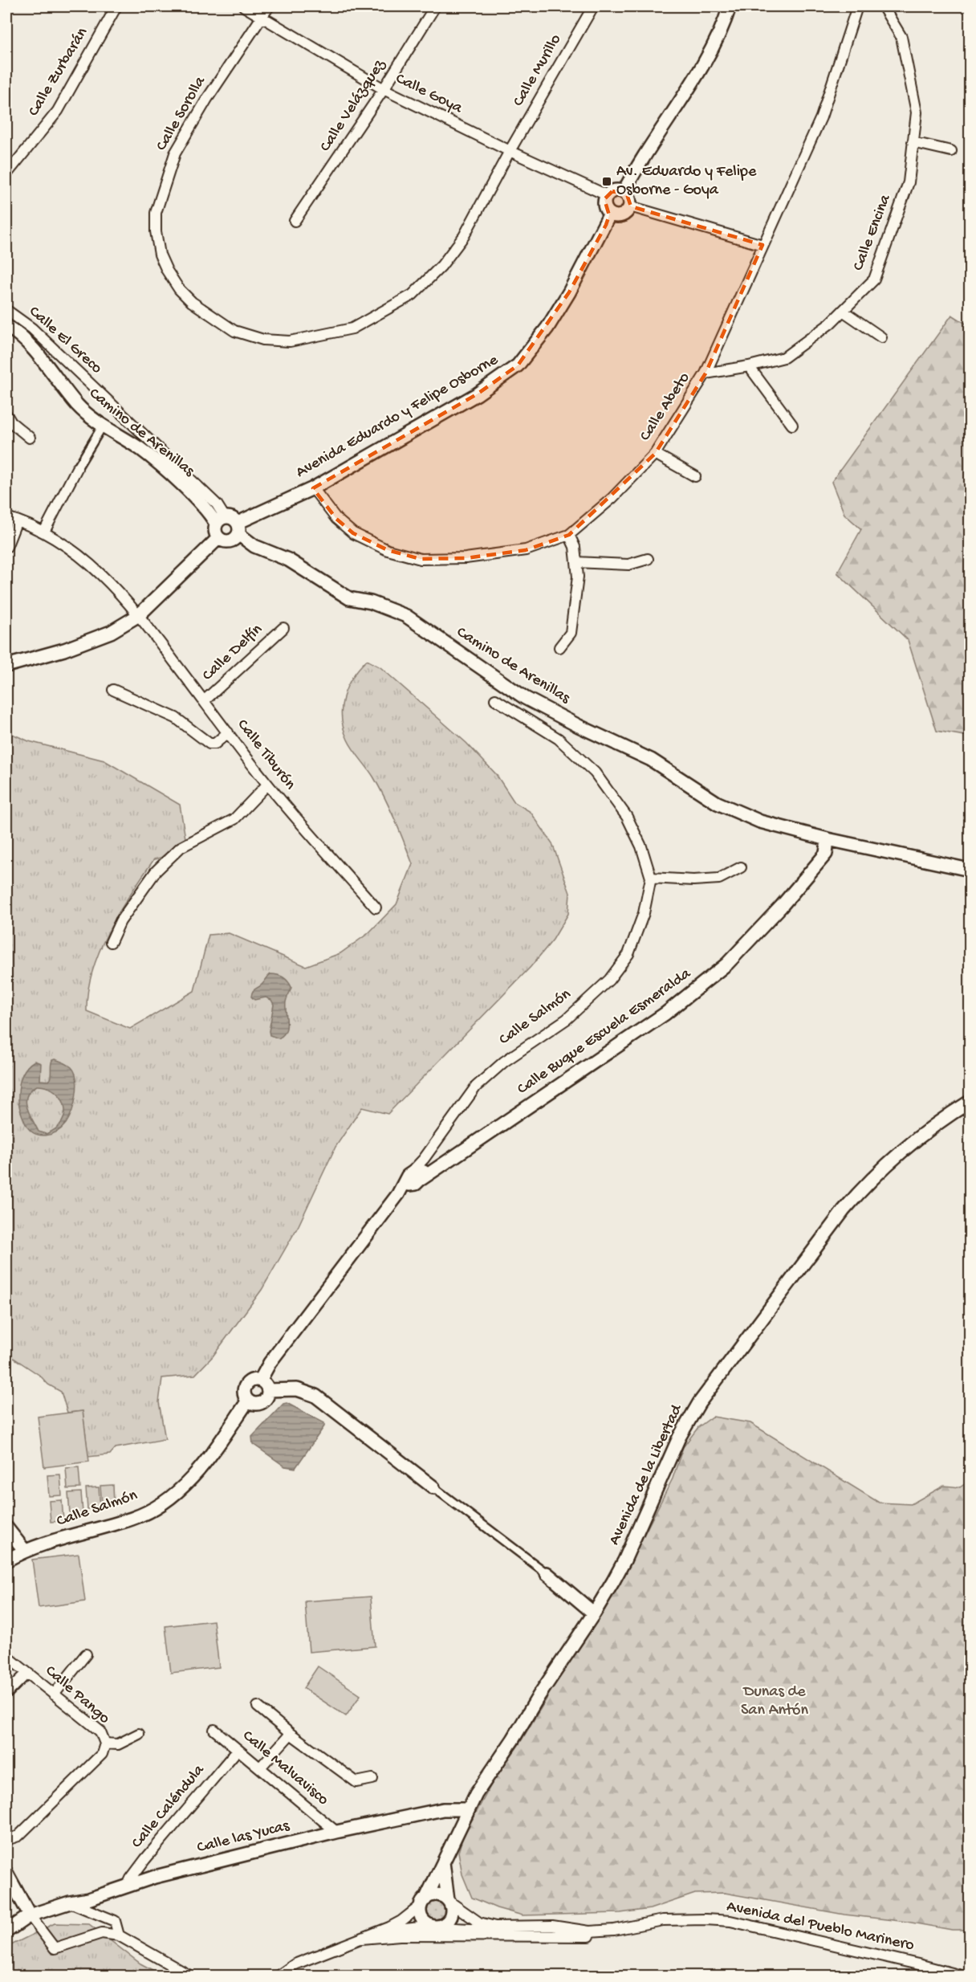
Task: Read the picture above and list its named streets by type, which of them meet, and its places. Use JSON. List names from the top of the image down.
{
  "streets": {
    "street": [
      "Calle Murillo",
      "Calle Zurbarán",
      "Calle Goya",
      "Calle Velázquez",
      "Calle Sorolla",
      "Calle Encina",
      "Calle El Greco",
      "Calle Abeto",
      "Avenida Eduardo y Felipe Osborne",
      "Camino de Arenillas",
      "Calle Delfín",
      "Calle Tiburón",
      "Calle Salmón",
      "Calle Buque Escuela Esmeralda",
      "Avenida de la Libertad",
      "Calle Pango",
      "Calle Malvavisco",
      "Calle Caléndula",
      "Calle las Yucas",
      "Avenida del Pueblo Marinero"
    ]
  },
  "crossings": [
    ["Calle Murillo", "Calle Goya"],
    ["Calle Murillo", "Calle Sorolla"],
    ["Calle Goya", "Calle Velázquez"],
    ["Calle Goya", "Calle Sorolla"],
    ["Calle Goya", "Avenida Eduardo y Felipe Osborne"],
    ["Calle Encina", "Calle Abeto"],
    ["Calle El Greco", "Avenida Eduardo y Felipe Osborne"],
    ["Calle El Greco", "Camino de Arenillas"],
    ["Calle Abeto", "Avenida Eduardo y Felipe Osborne"],
    ["Avenida Eduardo y Felipe Osborne", "Camino de Arenillas"],
    ["Camino de Arenillas", "Calle Buque Escuela Esmeralda"],
    ["Calle Delfín", "Calle Tiburón"],
    ["Calle Salmón", "Calle Buque Escuela Esmeralda"],
    ["Avenida de la Libertad", "Calle las Yucas"],
    ["Avenida de la Libertad", "Avenida del Pueblo Marinero"],
    ["Calle Malvavisco", "Calle Caléndula"],
    ["Calle Malvavisco", "Calle las Yucas"],
    ["Calle Caléndula", "Calle las Yucas"]
  ],
  "parks": ["Dunas de San Antón"],
  "places": {
    "transit": ["Av. Eduardo y Felipe Osborne - Goya"]
  }
}
